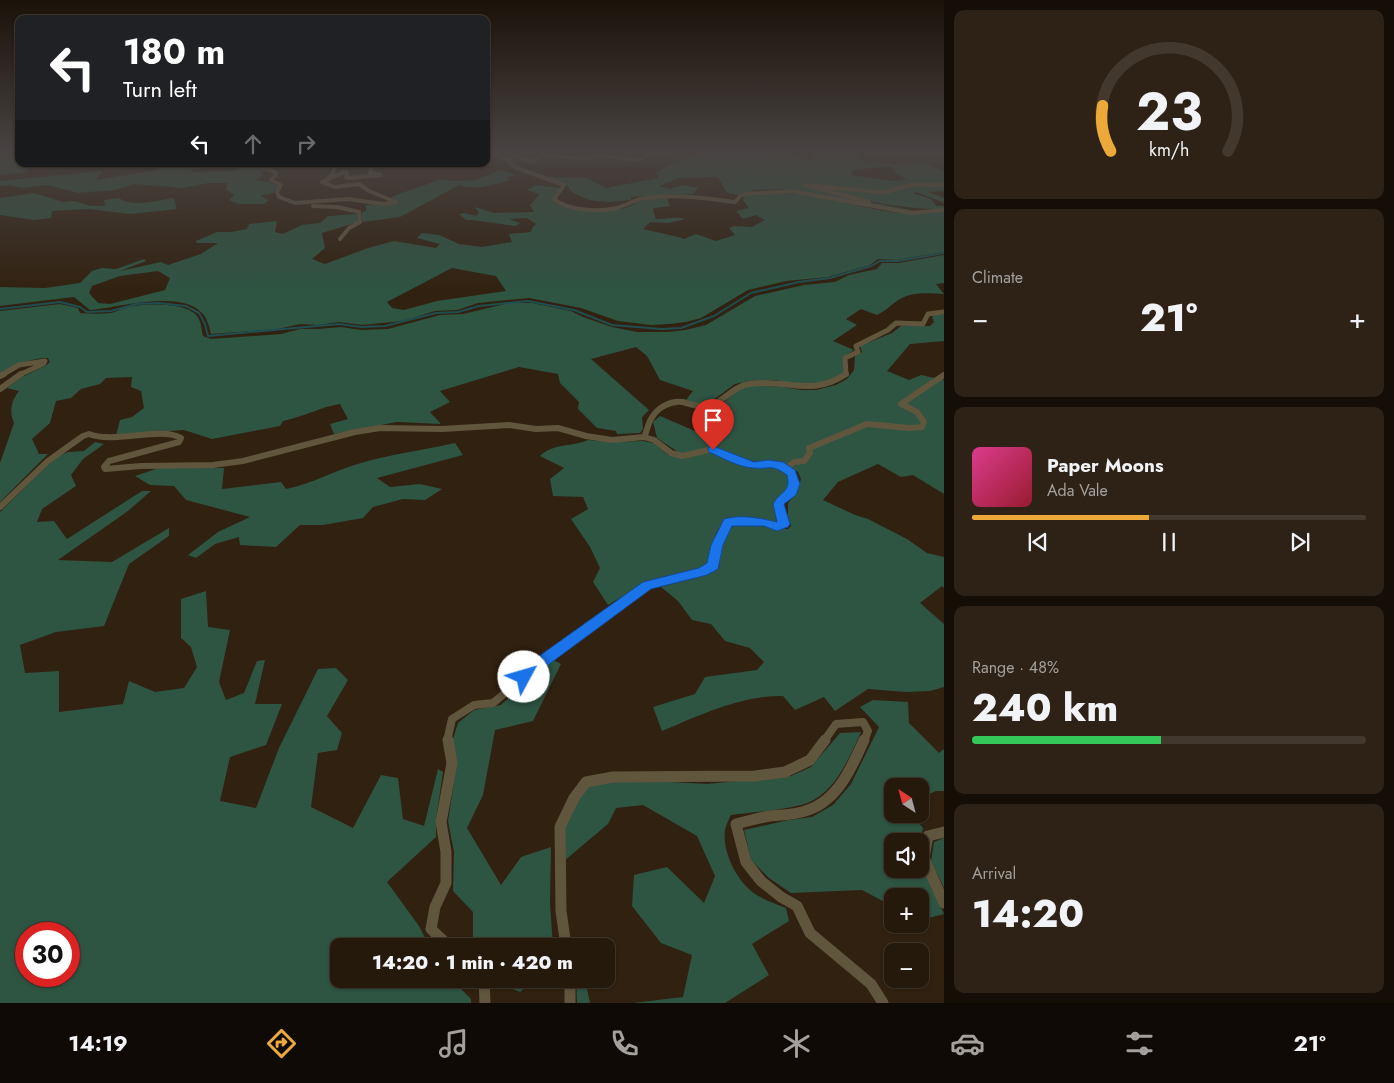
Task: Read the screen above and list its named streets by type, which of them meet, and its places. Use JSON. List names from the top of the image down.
{
  "north": "top left",
  "page": {
    "turn": ["180 m", "Turn left"],
    "tile": [
      "Climate",
      ["Range · 48%", "240 km"],
      ["Arrival", "14:20"]
    ],
    "heat": ["−", "21°", "+"],
    "song": ["Paper Moons", "Ada Vale"],
    "map_buttons": ["+", "−"],
    "limit": "30",
    "trip": "14:20 · 1 min · 420 m",
    "tabs": ["14:19", "21°"],
    "gauge": ["23", "km/h"]
  }
}
